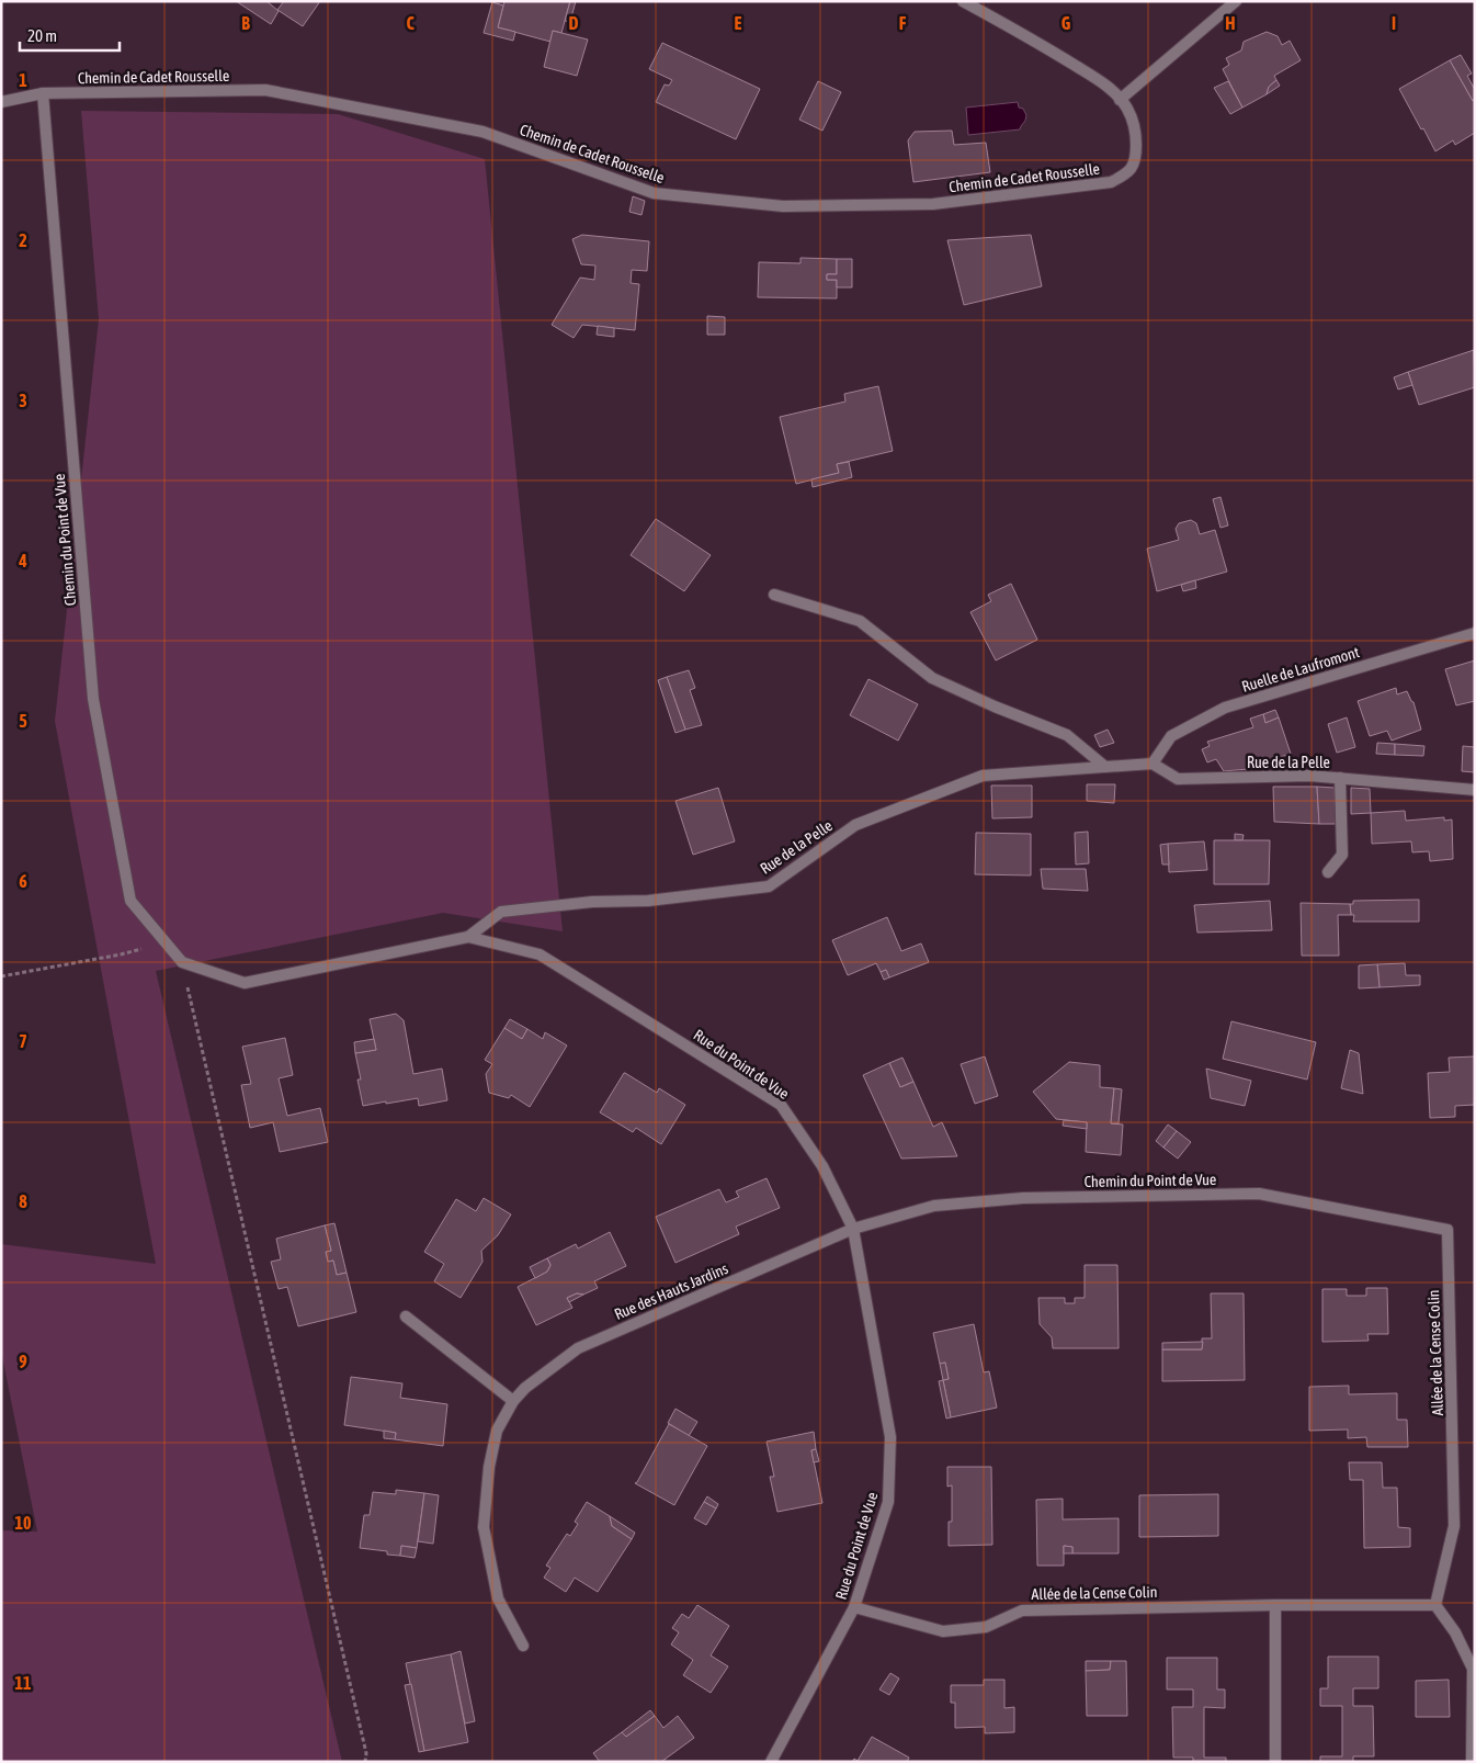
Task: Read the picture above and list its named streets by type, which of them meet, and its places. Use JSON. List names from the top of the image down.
{
  "streets": {
    "street": [
      "Chemin de Cadet Rousselle",
      "Chemin du Point de Vue",
      "Ruelle de Laufromont",
      "Rue de la Pelle",
      "Rue du Point de Vue",
      "Rue des Hauts Jardins",
      "Allée de la Cense Colin"
    ]
  },
  "crossings": [
    ["Chemin de Cadet Rousselle", "Chemin du Point de Vue"],
    ["Chemin du Point de Vue", "Rue du Point de Vue"],
    ["Chemin du Point de Vue", "Rue des Hauts Jardins"],
    ["Chemin du Point de Vue", "Allée de la Cense Colin"],
    ["Ruelle de Laufromont", "Rue de la Pelle"],
    ["Rue de la Pelle", "Rue du Point de Vue"],
    ["Rue du Point de Vue", "Rue des Hauts Jardins"],
    ["Rue du Point de Vue", "Allée de la Cense Colin"]
  ],
  "scale_bar": "20 m",
  "grid": {
    "columns": [
      "B",
      "C",
      "D",
      "E",
      "F",
      "G",
      "H",
      "I"
    ],
    "rows": [
      "1",
      "2",
      "3",
      "4",
      "5",
      "6",
      "7",
      "8",
      "9",
      "10",
      "11"
    ]
  }
}
